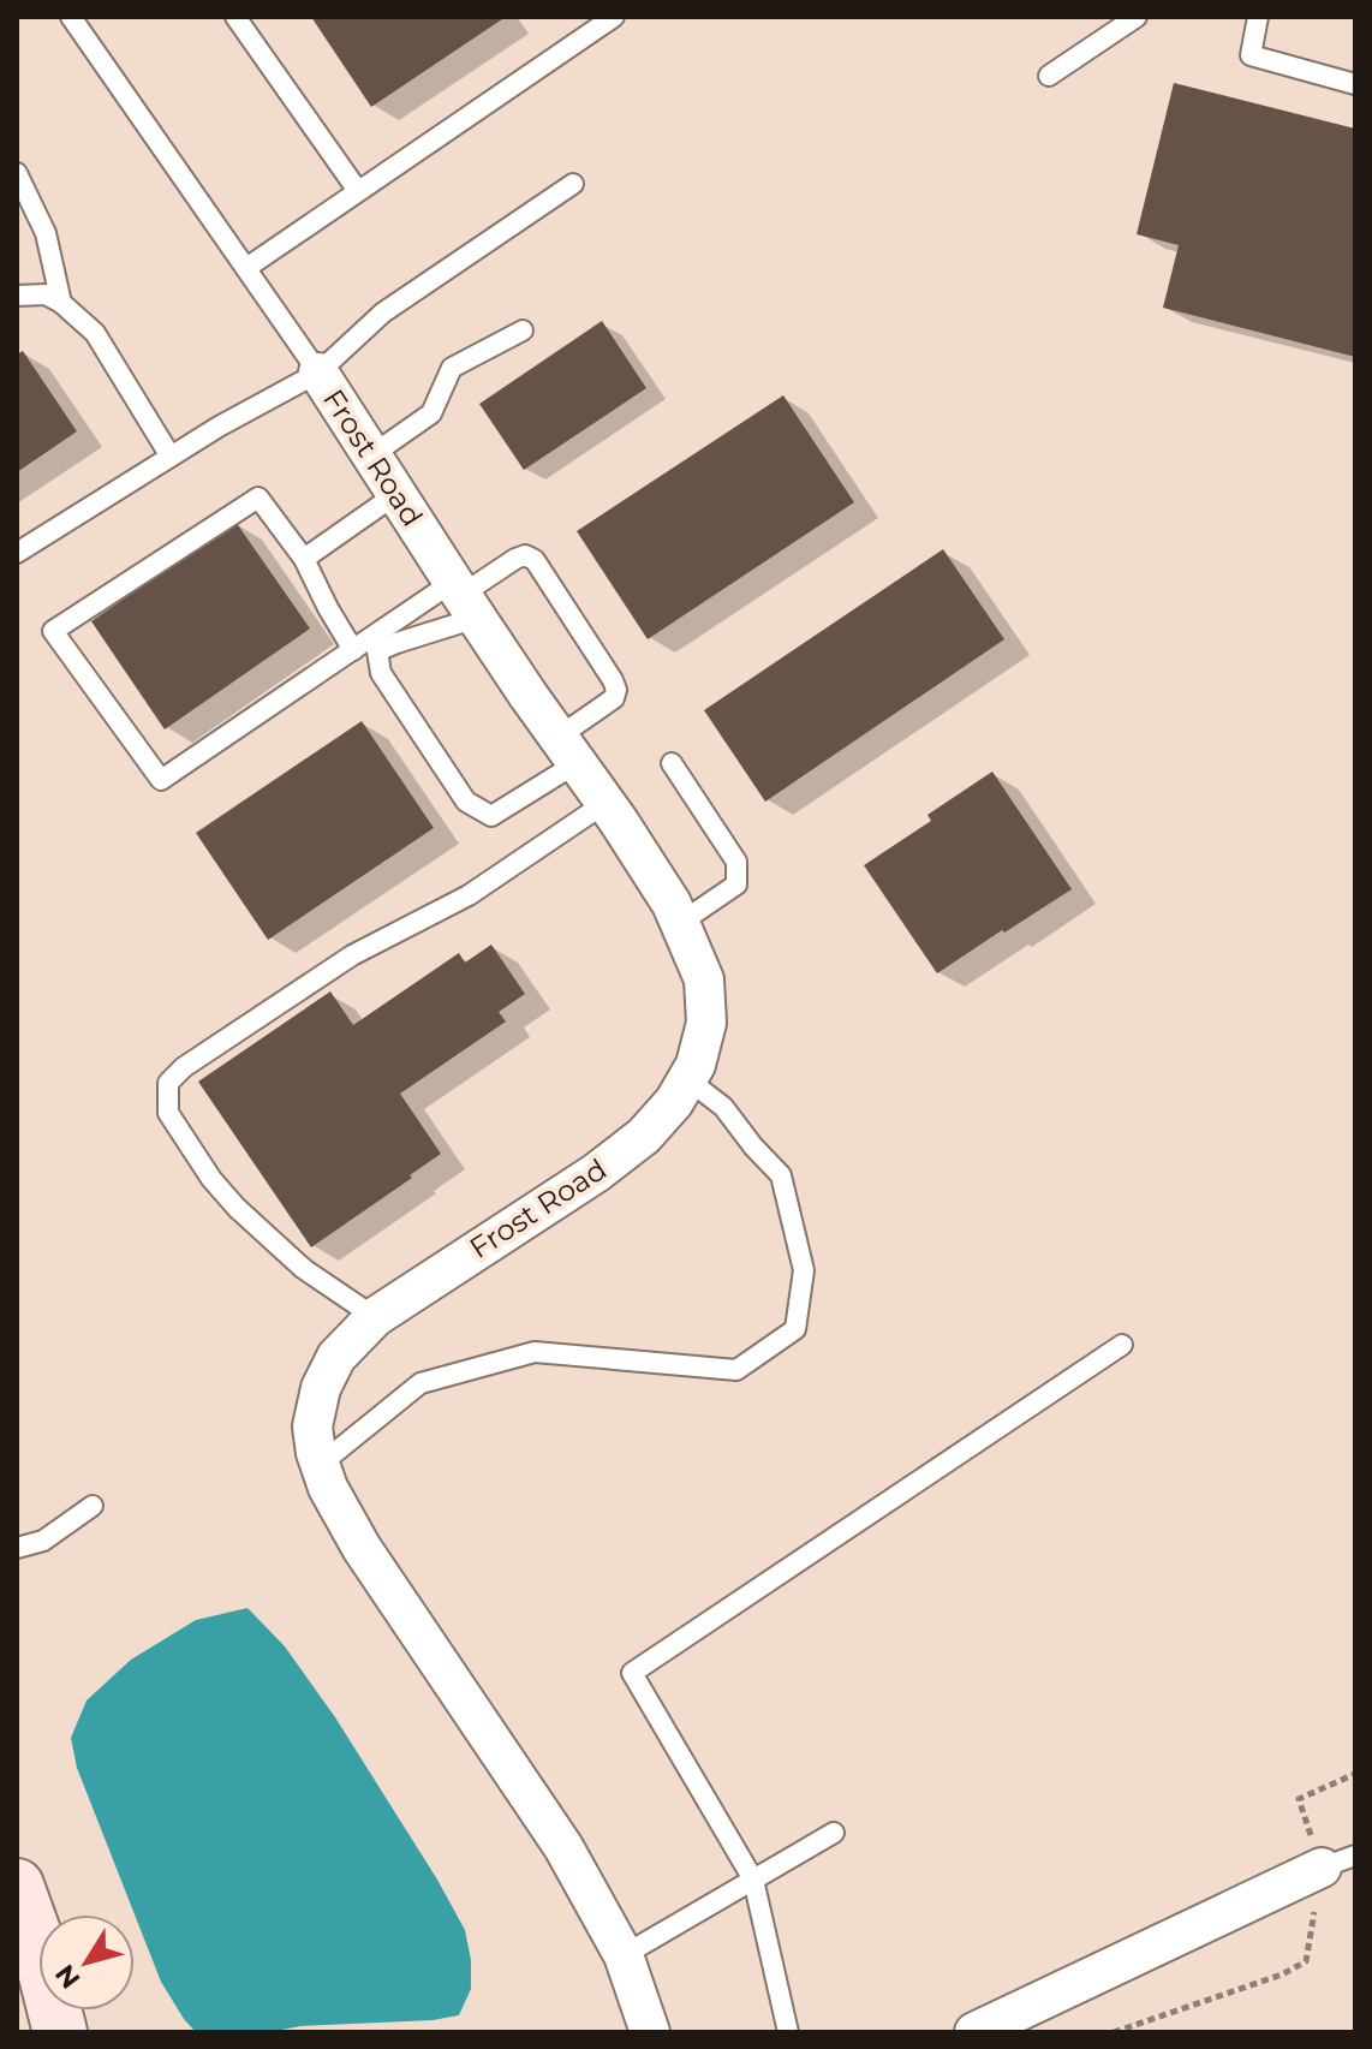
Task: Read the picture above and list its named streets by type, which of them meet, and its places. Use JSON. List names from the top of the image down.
{
  "streets": {
    "street": ["Frost Road"]
  },
  "north": "bottom left"
}
